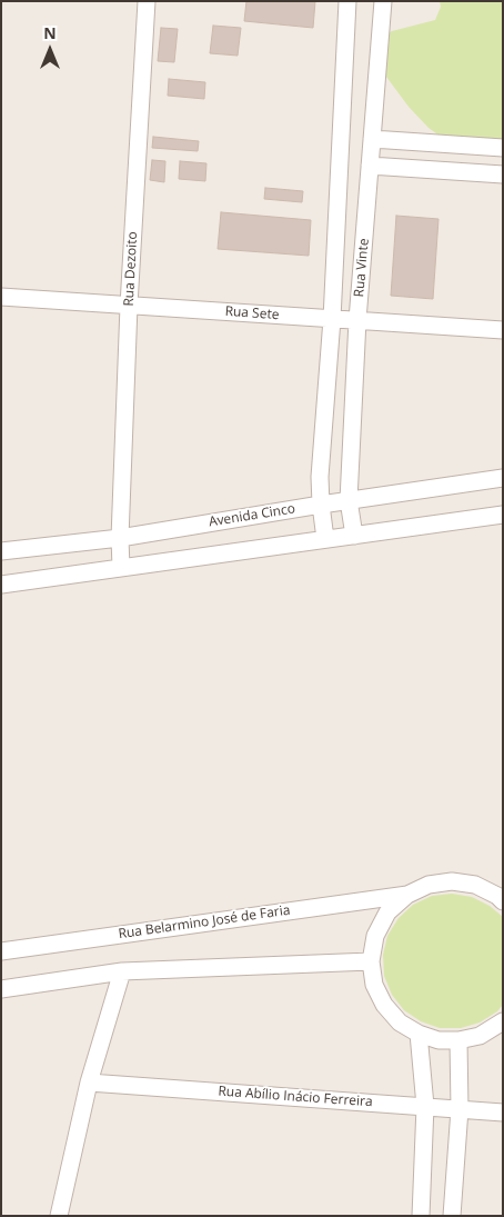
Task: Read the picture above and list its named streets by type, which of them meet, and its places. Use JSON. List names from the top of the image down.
{
  "streets": {
    "street": [
      "Rua Vinte",
      "Rua Dezoito",
      "Rua Sete",
      "Avenida Cinco",
      "Rua Belarmino José de Faria",
      "Rua Abílio Inácio Ferreira"
    ]
  },
  "crossings": [
    ["Rua Vinte", "Rua Sete"],
    ["Rua Vinte", "Avenida Cinco"],
    ["Rua Dezoito", "Rua Sete"],
    ["Rua Dezoito", "Avenida Cinco"]
  ],
  "north": "top"
}
